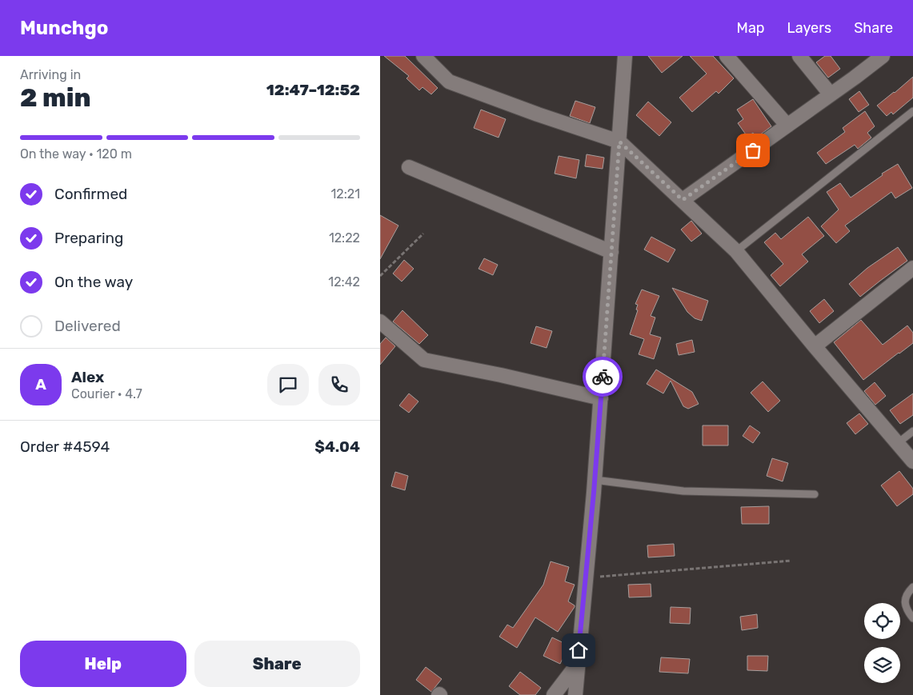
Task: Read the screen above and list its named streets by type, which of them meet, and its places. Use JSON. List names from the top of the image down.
{
  "page": {
    "header": "Munchgo",
    "nav": ["Map", "Layers", "Share"],
    "heading": ["2 min", "Arriving in", "12:47–12:52"],
    "panel": [
      "Alex",
      "Courier · 4.7",
      "Order #4594",
      "$4.04"
    ],
    "bar": "On the way · 120 m",
    "list": [
      ["Confirmed", "12:21"],
      ["Preparing", "12:22"],
      ["On the way", "12:42"],
      "Delivered"
    ],
    "round": "A",
    "buttons": ["Help", "Share"]
  }
}
